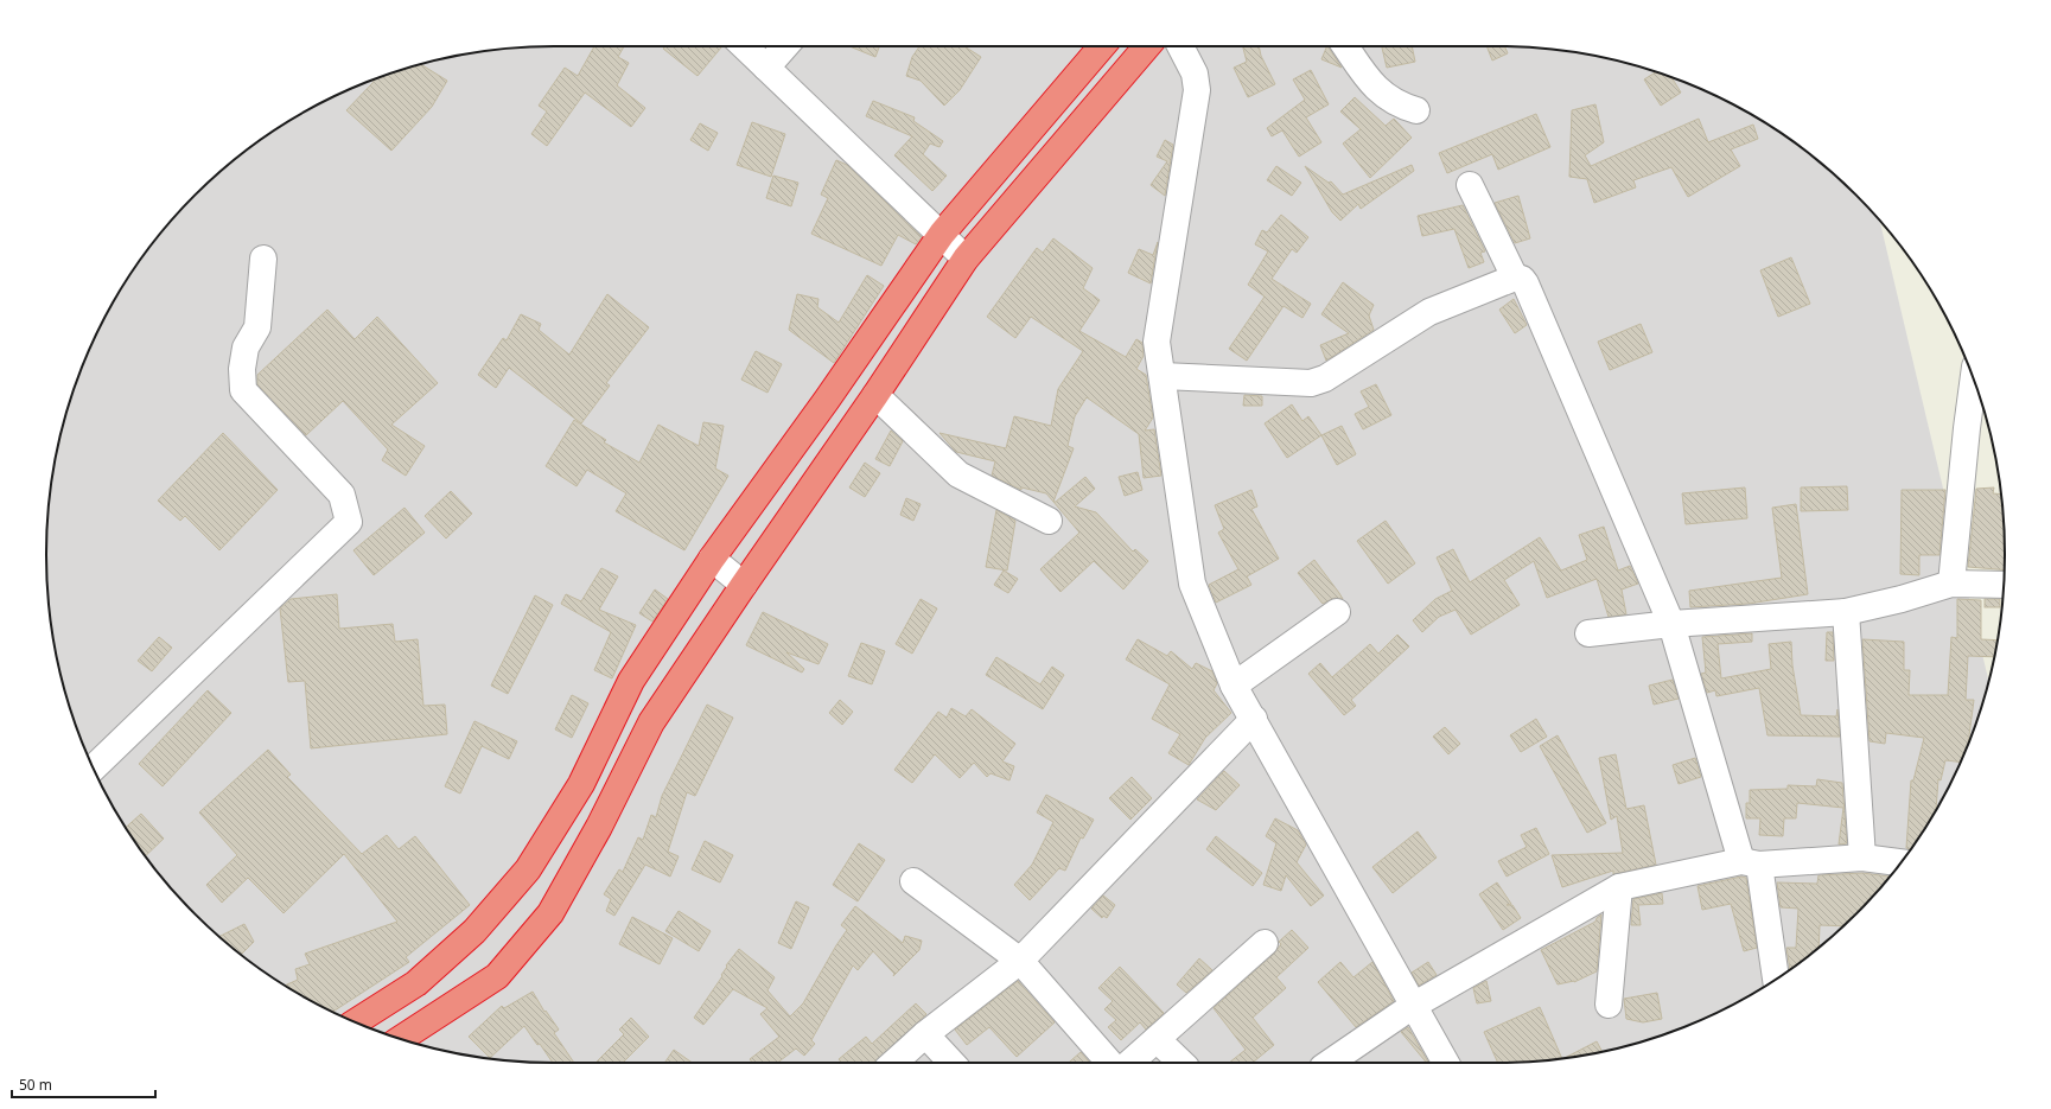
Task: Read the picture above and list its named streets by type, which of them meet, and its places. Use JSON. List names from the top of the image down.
{
  "scale_bar": "50 m"
}
